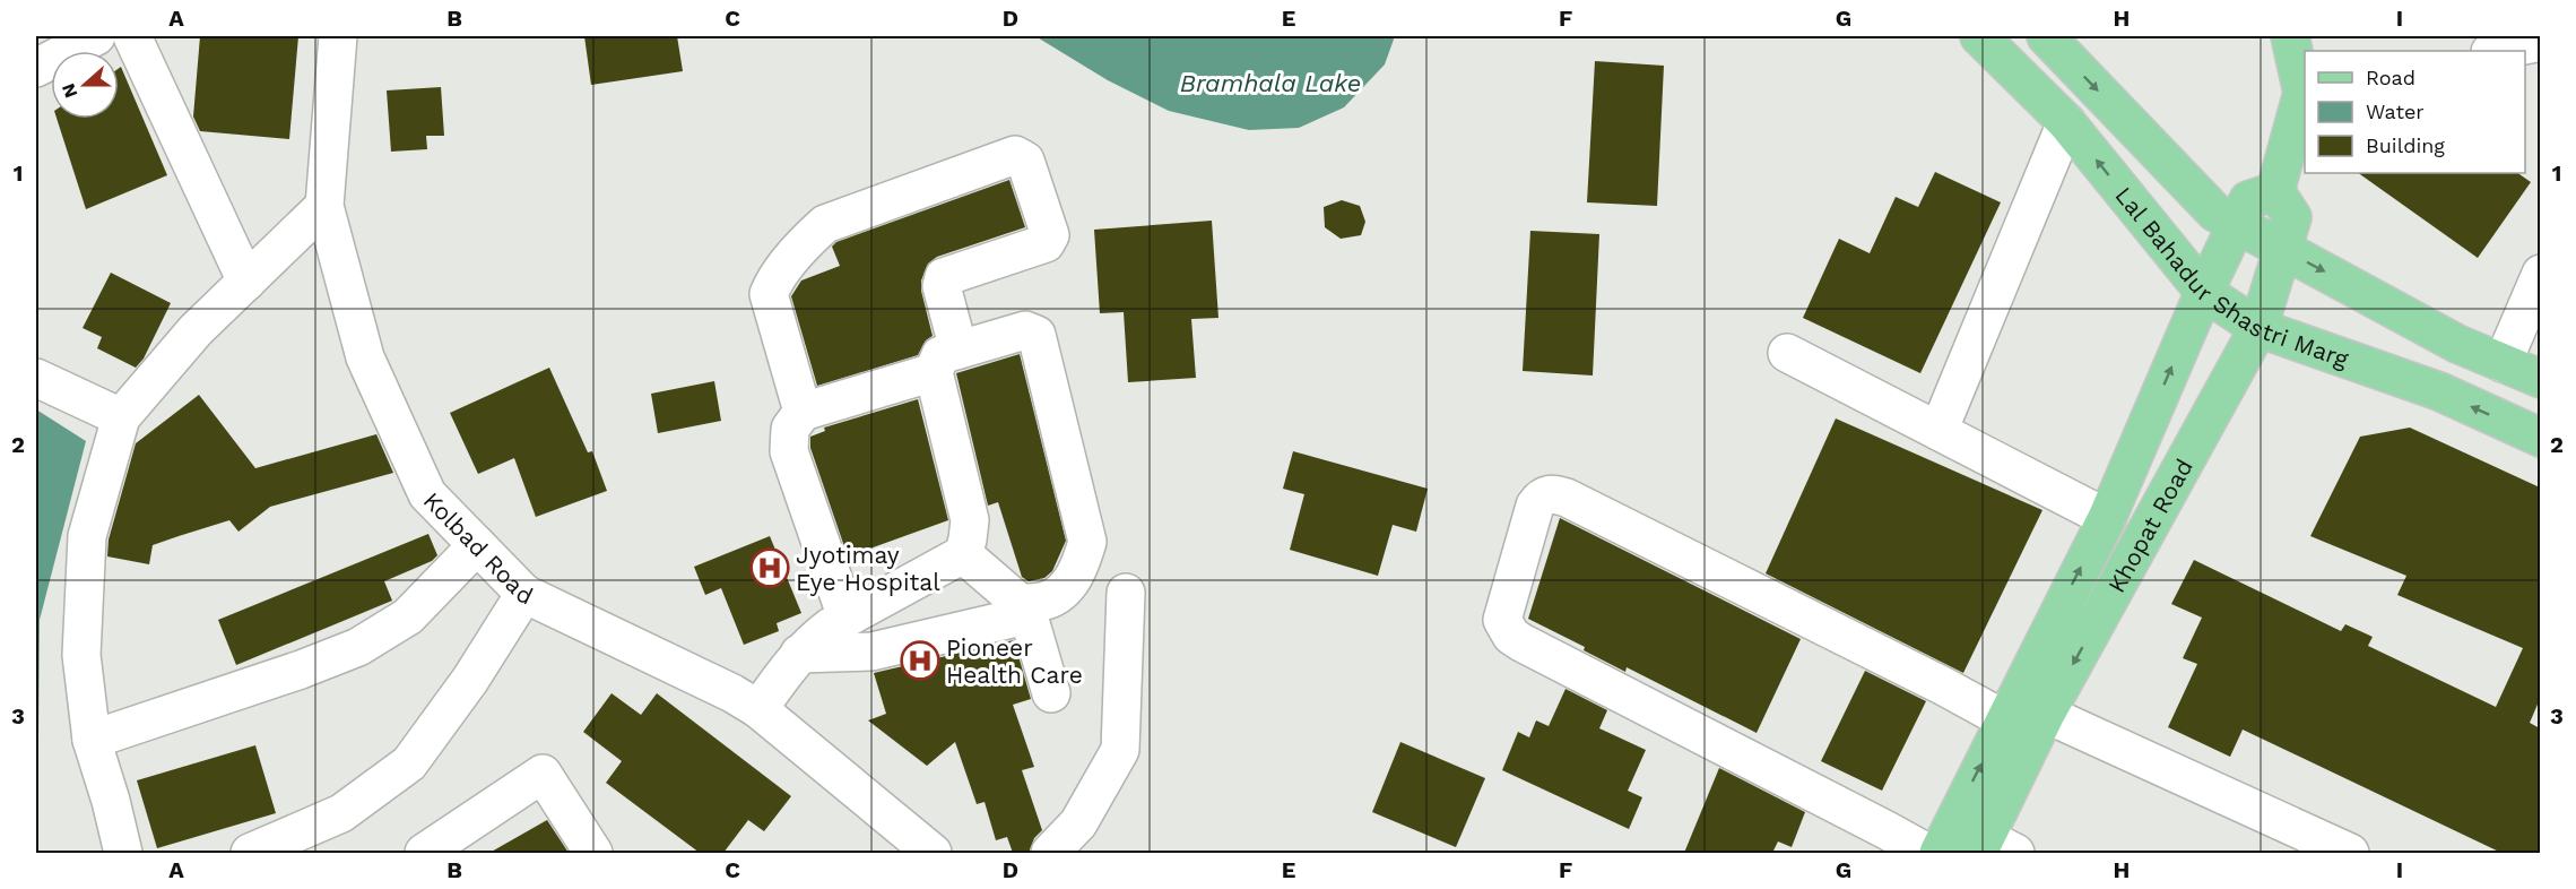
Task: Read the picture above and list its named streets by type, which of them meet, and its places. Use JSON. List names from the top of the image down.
{
  "streets": {
    "main road": ["Lal Bahadur Shastri Marg", "Khopat Road"],
    "street": ["Kolbad Road"]
  },
  "crossings": [
    ["Lal Bahadur Shastri Marg", "Khopat Road"]
  ],
  "water": ["Bramhala Lake"],
  "places": {
    "hospital": ["Jyotimay Eye Hospital", "Pioneer Health Care"]
  },
  "legend": ["Road", "Water", "Building"],
  "north": "left",
  "grid": {
    "columns": [
      "A",
      "B",
      "C",
      "D",
      "E",
      "F",
      "G",
      "H",
      "I"
    ],
    "rows": ["1", "2", "3"]
  }
}
